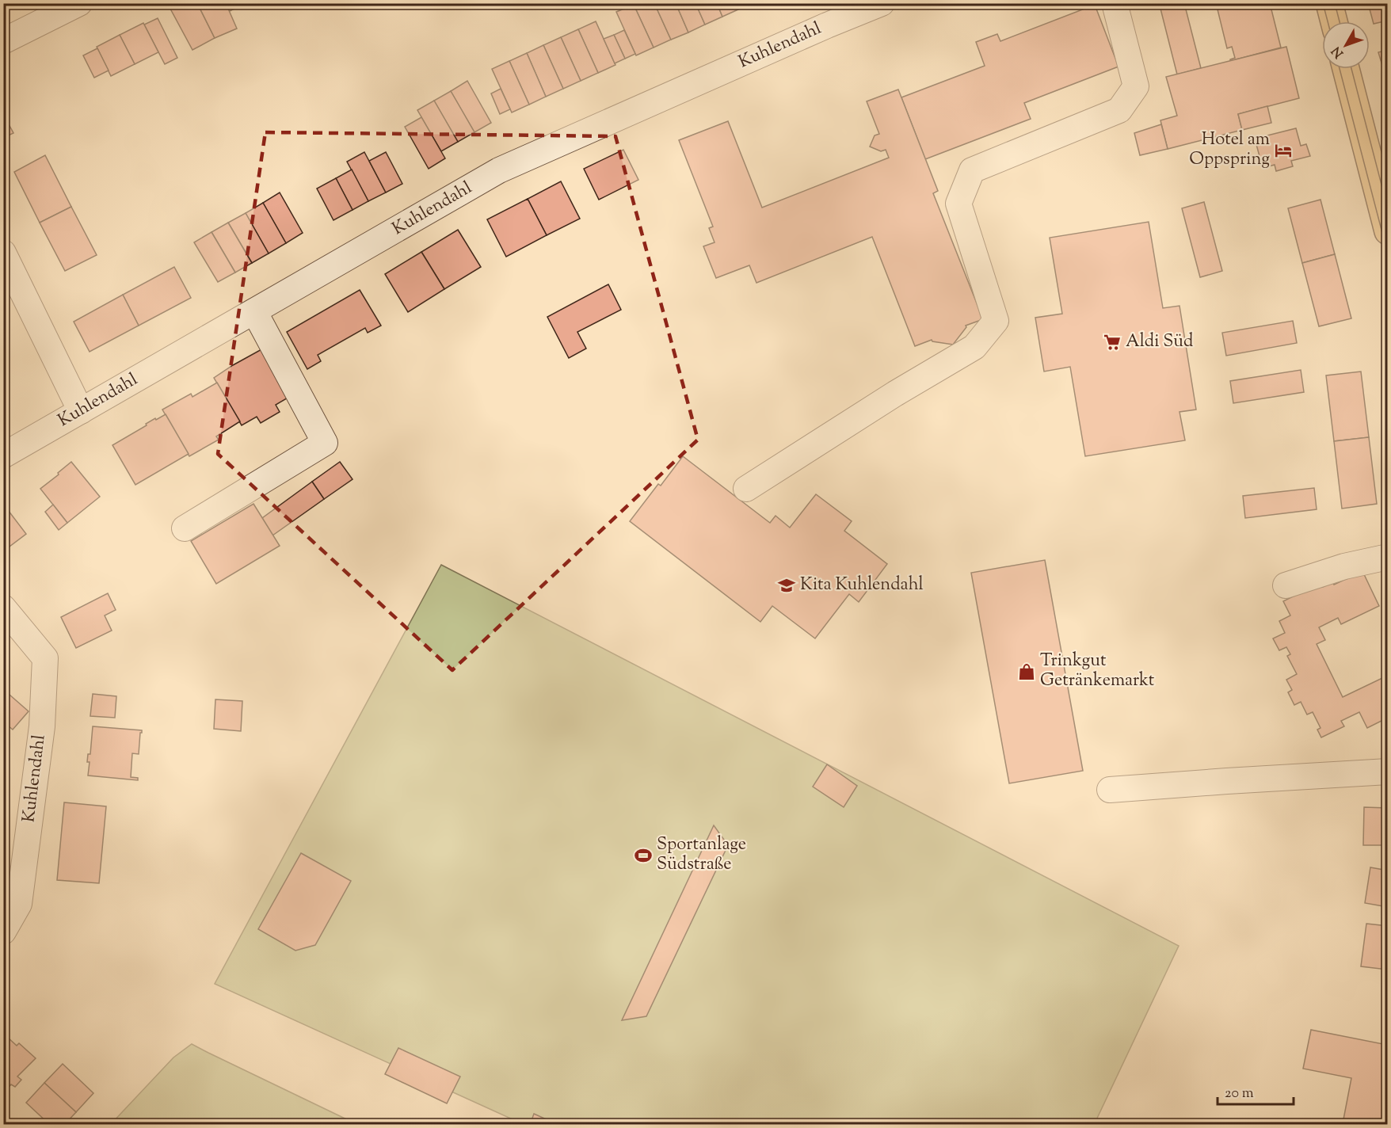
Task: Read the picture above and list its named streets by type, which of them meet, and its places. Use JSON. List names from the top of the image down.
{
  "streets": {
    "street": ["Kuhlendahl"]
  },
  "places": {
    "hotel": ["Hotel am Oppspring"],
    "supermarket": ["Aldi Süd"],
    "school or university": ["Kita Kuhlendahl"],
    "shop": ["Trinkgut Getränkemarkt"],
    "sports": ["Sportanlage Südstraße"]
  },
  "scale_bar": "20 m",
  "north": "bottom left"
}
